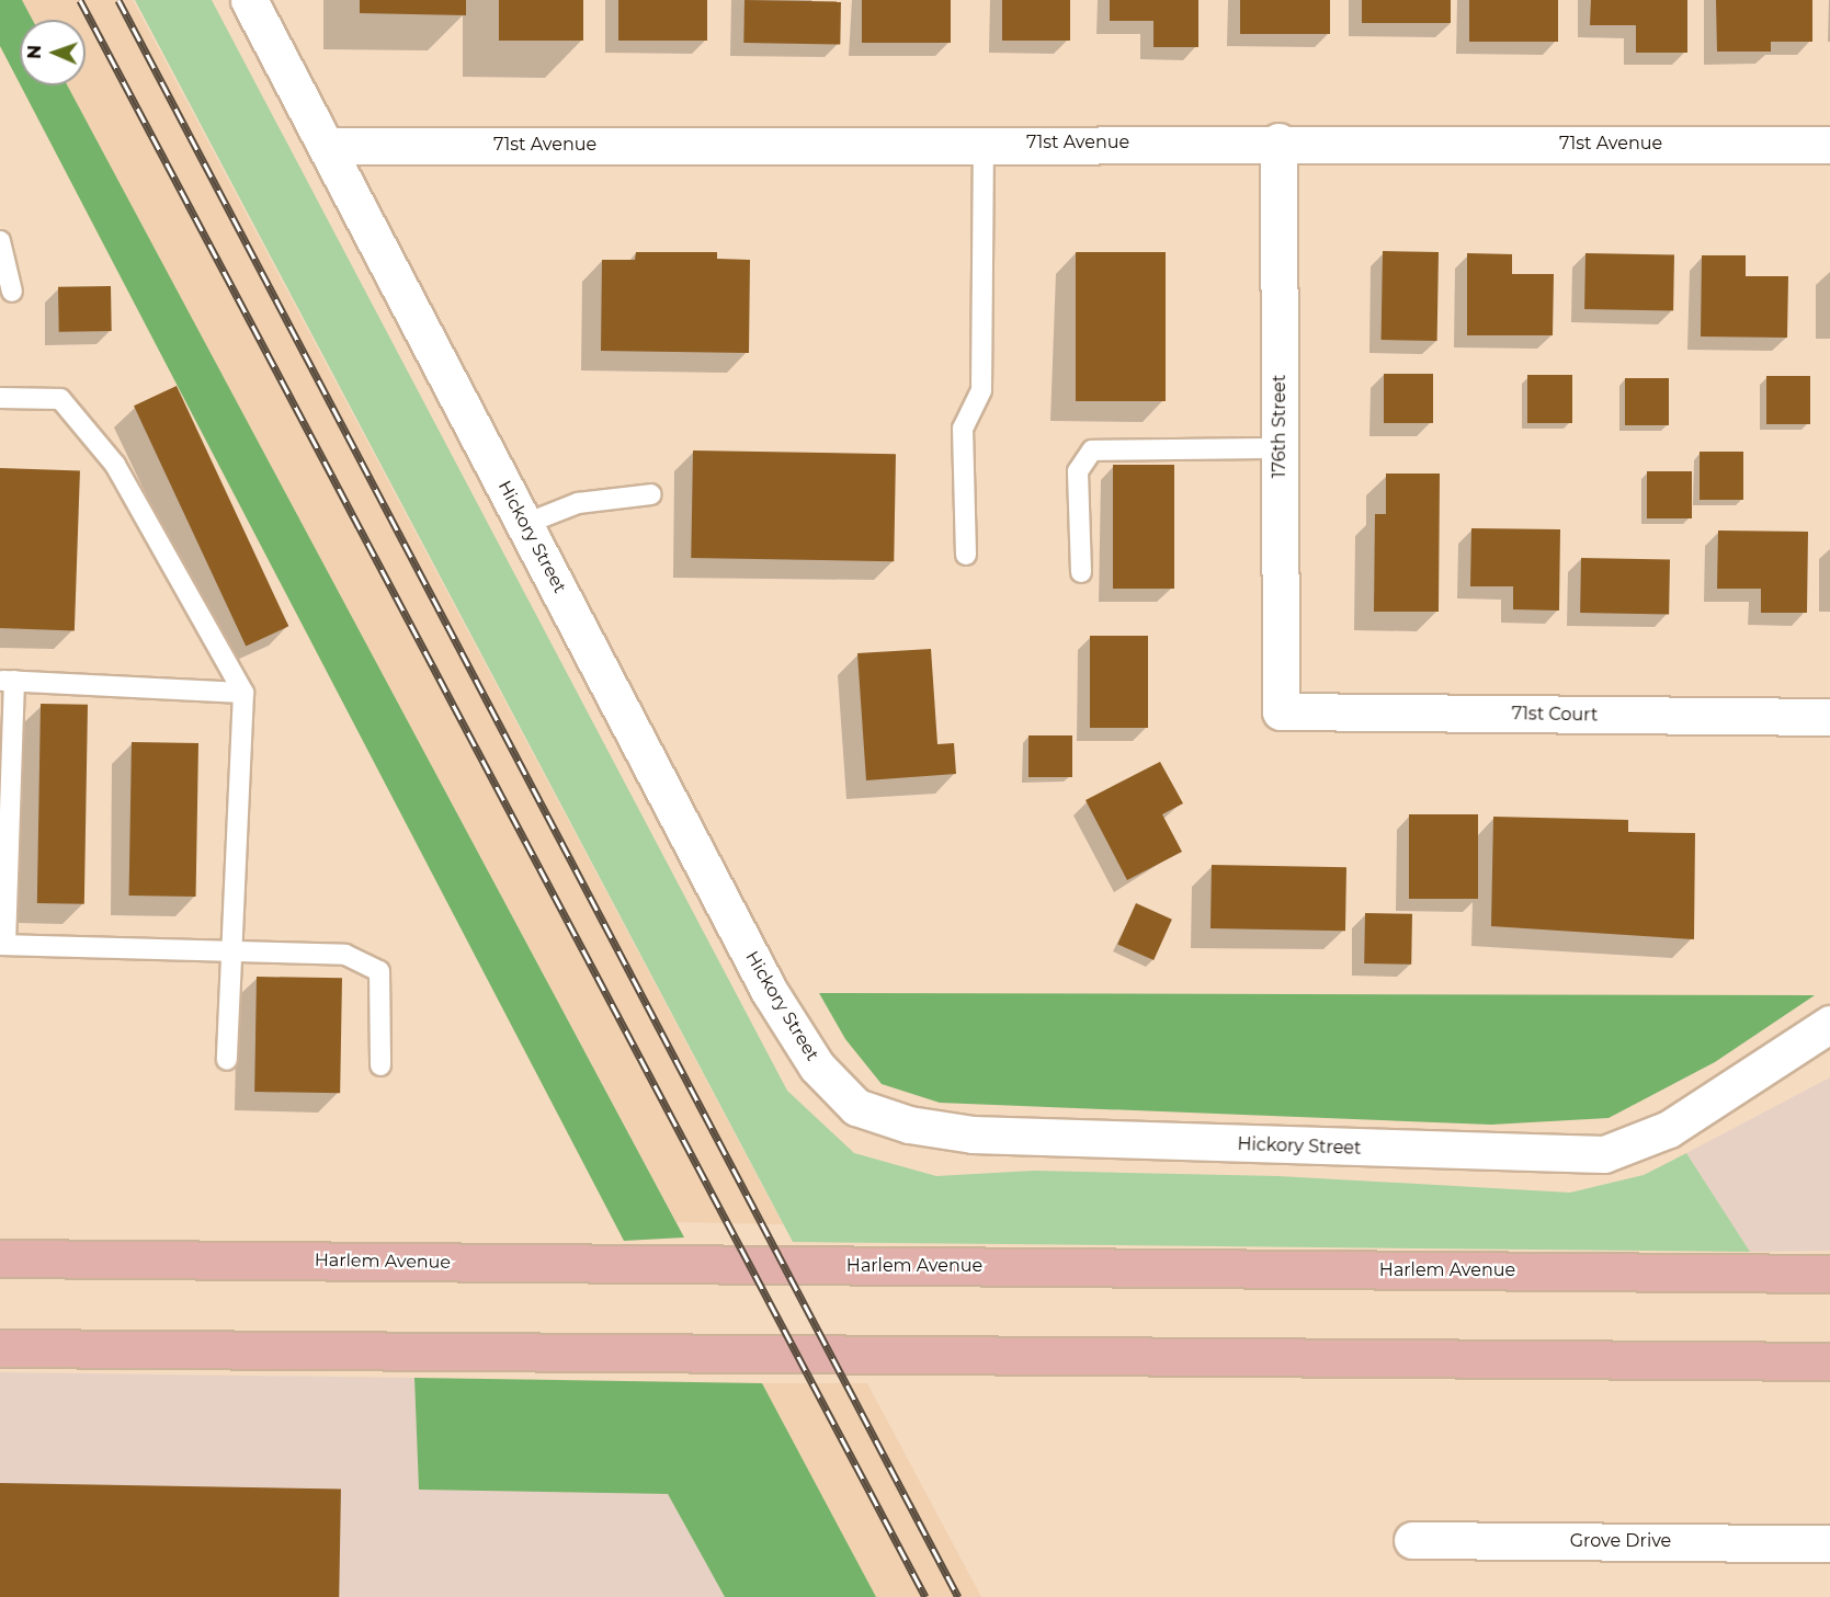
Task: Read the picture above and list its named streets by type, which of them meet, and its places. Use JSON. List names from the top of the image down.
{
  "streets": {
    "main road": ["Harlem Avenue"],
    "street": [
      "71st Avenue",
      "176th Street",
      "Hickory Street",
      "71st Court",
      "Grove Drive"
    ]
  },
  "crossings": [
    ["71st Avenue", "176th Street"],
    ["71st Avenue", "Hickory Street"],
    ["176th Street", "71st Court"]
  ],
  "north": "left"
}
